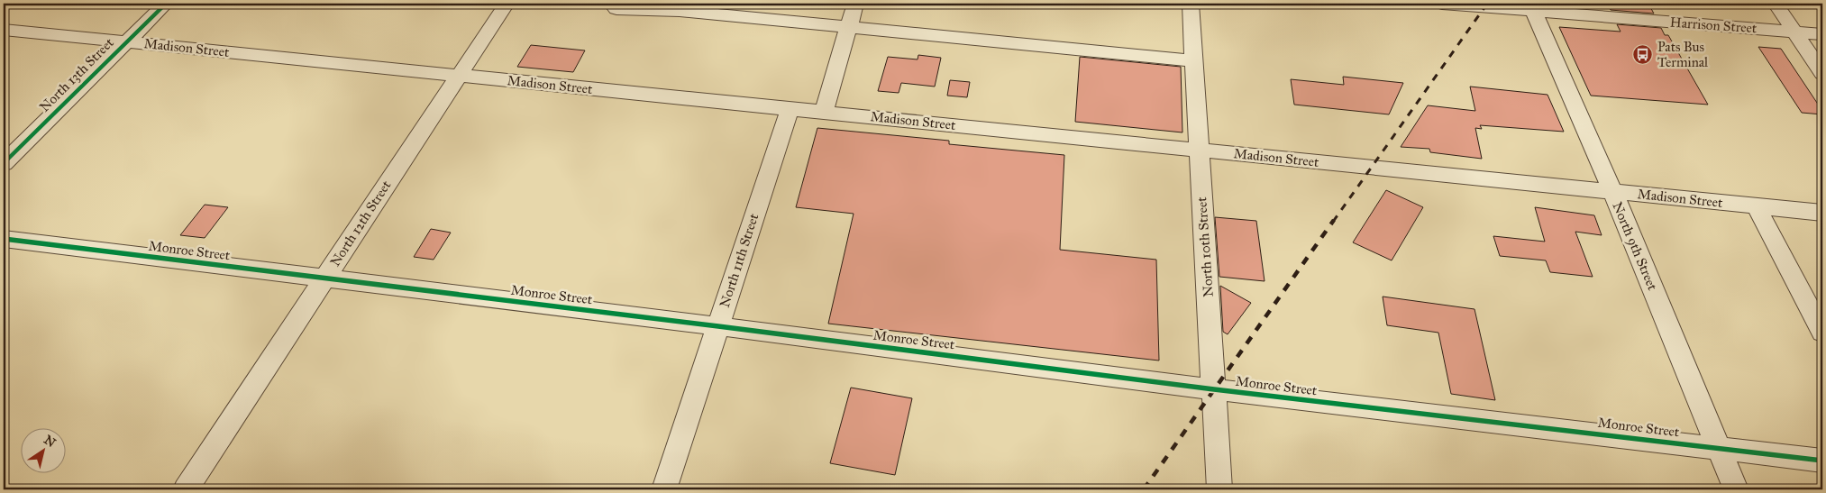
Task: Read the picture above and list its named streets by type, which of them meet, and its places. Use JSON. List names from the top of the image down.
{
  "streets": {
    "street": [
      "Harrison Street",
      "Madison Street",
      "North 13th Street",
      "North 12th Street",
      "North 9th Street",
      "North 10th Street",
      "Monroe Street",
      "North 11th Street"
    ]
  },
  "crossings": [
    ["Harrison Street", "North 9th Street"],
    ["Madison Street", "North 13th Street"],
    ["Madison Street", "North 12th Street"],
    ["Madison Street", "North 9th Street"],
    ["Madison Street", "North 10th Street"],
    ["Madison Street", "North 11th Street"],
    ["North 12th Street", "Monroe Street"],
    ["North 9th Street", "Monroe Street"],
    ["North 10th Street", "Monroe Street"],
    ["Monroe Street", "North 11th Street"]
  ],
  "places": {
    "bus stop": ["Pats Bus Terminal"]
  },
  "north": "top right"
}
